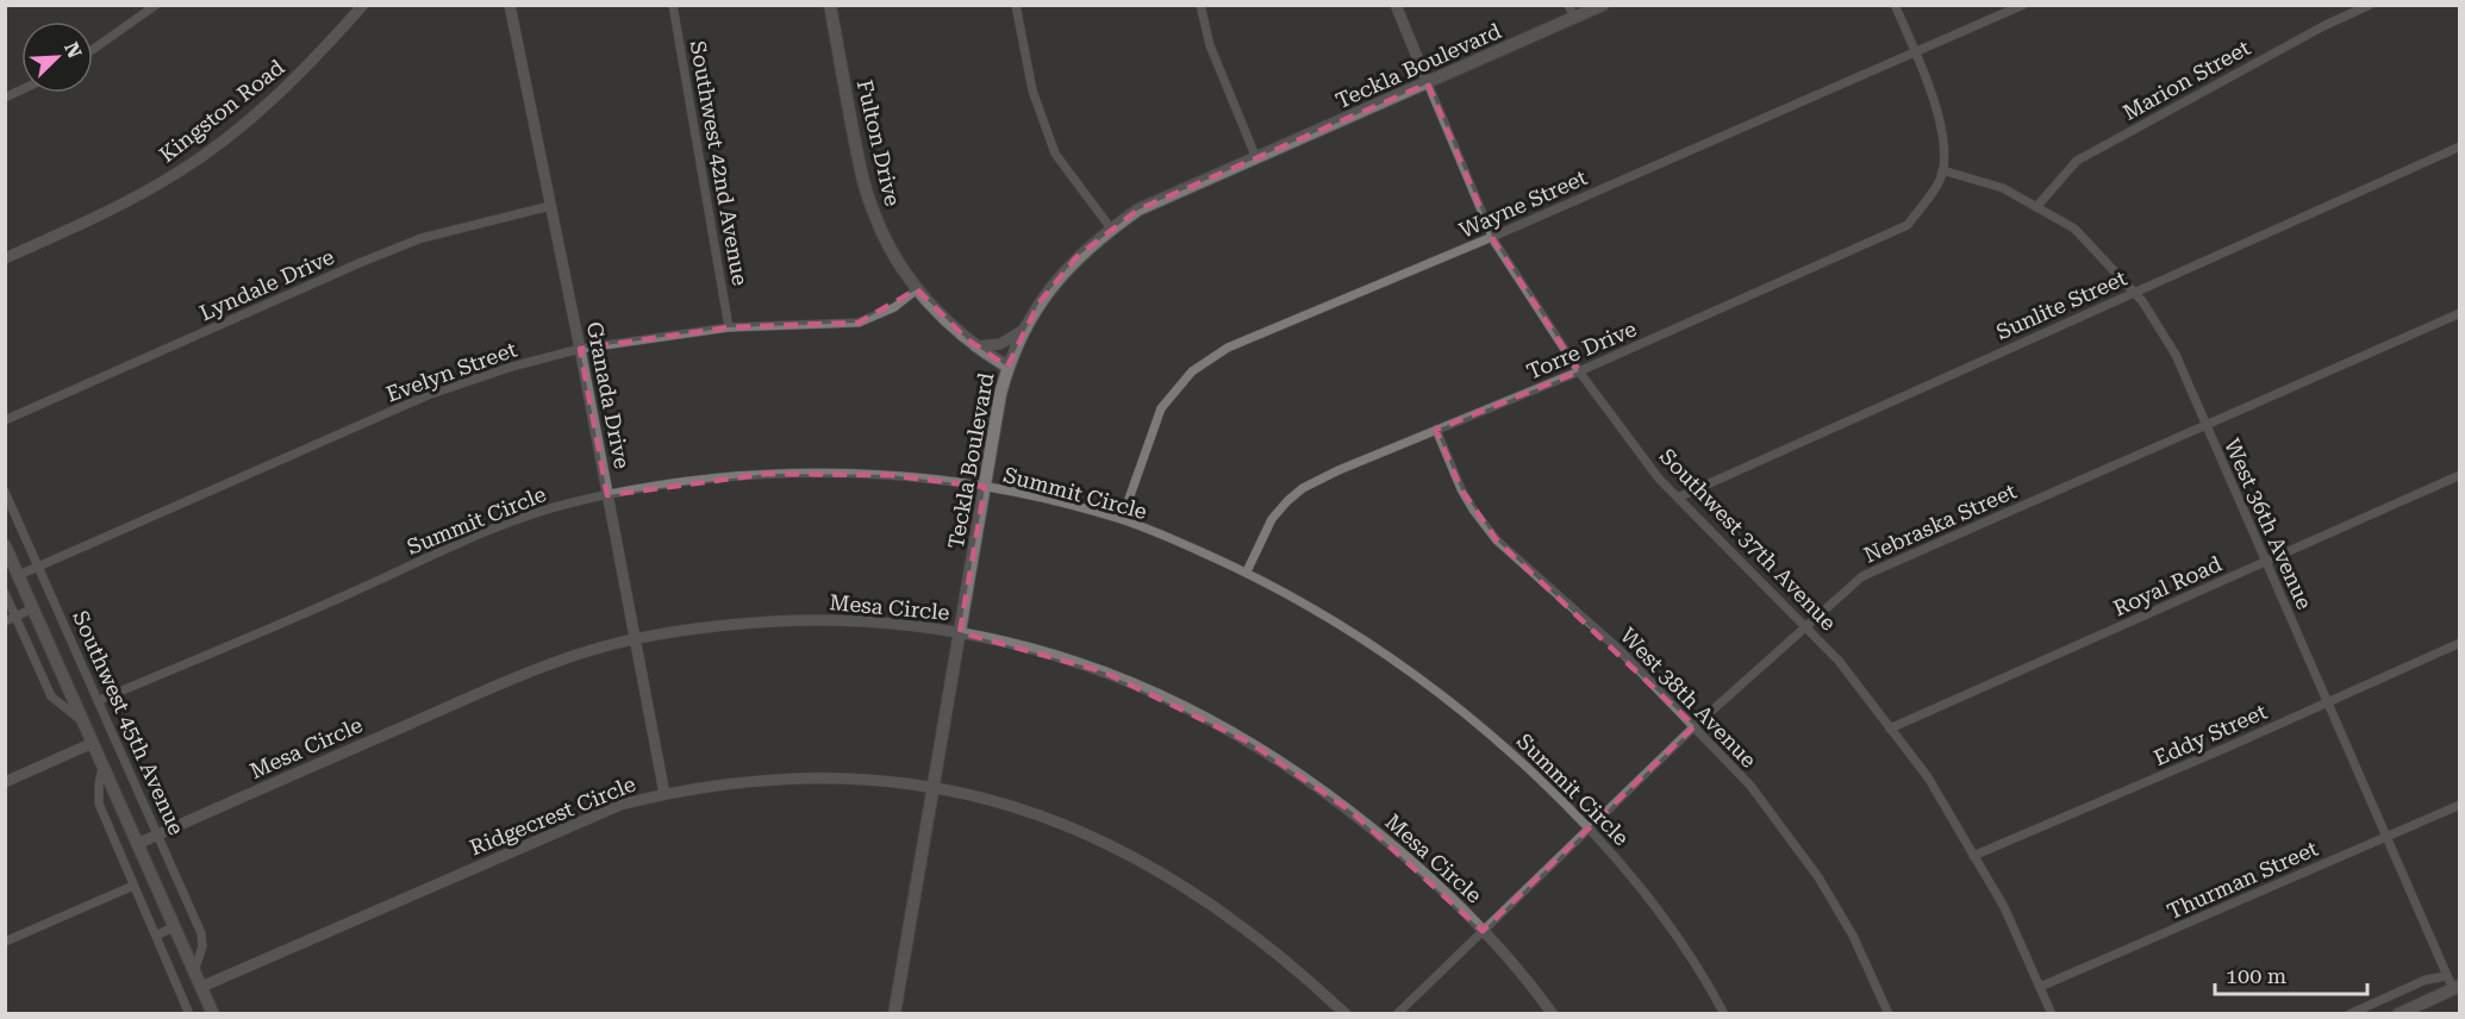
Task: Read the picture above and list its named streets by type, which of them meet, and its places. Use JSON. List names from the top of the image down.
{
  "streets": {
    "main road": ["Teckla Boulevard", "Fulton Drive", "Southwest 45th Avenue"],
    "street": [
      "Marion Street",
      "Kingston Road",
      "Southwest 42nd Avenue",
      "Wayne Street",
      "Lyndale Drive",
      "Sunlite Street",
      "Torre Drive",
      "Evelyn Street",
      "Granada Drive",
      "Summit Circle",
      "Nebraska Street",
      "West 36th Avenue",
      "Southwest 37th Avenue",
      "Royal Road",
      "Mesa Circle",
      "West 38th Avenue",
      "Eddy Street",
      "Ridgecrest Circle",
      "Thurman Street"
    ]
  },
  "crossings": [
    ["Teckla Boulevard", "Fulton Drive"],
    ["Teckla Boulevard", "Summit Circle"],
    ["Teckla Boulevard", "Southwest 37th Avenue"],
    ["Teckla Boulevard", "Mesa Circle"],
    ["Teckla Boulevard", "Ridgecrest Circle"],
    ["Marion Street", "West 36th Avenue"],
    ["Fulton Drive", "Evelyn Street"],
    ["Southwest 42nd Avenue", "Evelyn Street"],
    ["Wayne Street", "Summit Circle"],
    ["Wayne Street", "Southwest 37th Avenue"],
    ["Lyndale Drive", "Granada Drive"],
    ["Sunlite Street", "West 36th Avenue"],
    ["Sunlite Street", "Southwest 37th Avenue"],
    ["Torre Drive", "Summit Circle"],
    ["Torre Drive", "West 36th Avenue"],
    ["Torre Drive", "Southwest 37th Avenue"],
    ["Torre Drive", "West 38th Avenue"],
    ["Evelyn Street", "Granada Drive"],
    ["Evelyn Street", "Southwest 45th Avenue"],
    ["Granada Drive", "Summit Circle"],
    ["Granada Drive", "Mesa Circle"],
    ["Granada Drive", "Ridgecrest Circle"],
    ["Summit Circle", "Nebraska Street"],
    ["Summit Circle", "Southwest 45th Avenue"],
    ["Nebraska Street", "West 36th Avenue"],
    ["Nebraska Street", "Southwest 37th Avenue"],
    ["Nebraska Street", "Mesa Circle"],
    ["Nebraska Street", "West 38th Avenue"],
    ["West 36th Avenue", "Royal Road"],
    ["West 36th Avenue", "Eddy Street"],
    ["West 36th Avenue", "Thurman Street"],
    ["Southwest 37th Avenue", "Royal Road"],
    ["Southwest 37th Avenue", "Eddy Street"],
    ["Southwest 37th Avenue", "Thurman Street"],
    ["Mesa Circle", "Southwest 45th Avenue"],
    ["Southwest 45th Avenue", "Ridgecrest Circle"]
  ],
  "scale_bar": "100 m",
  "north": "top right"
}
